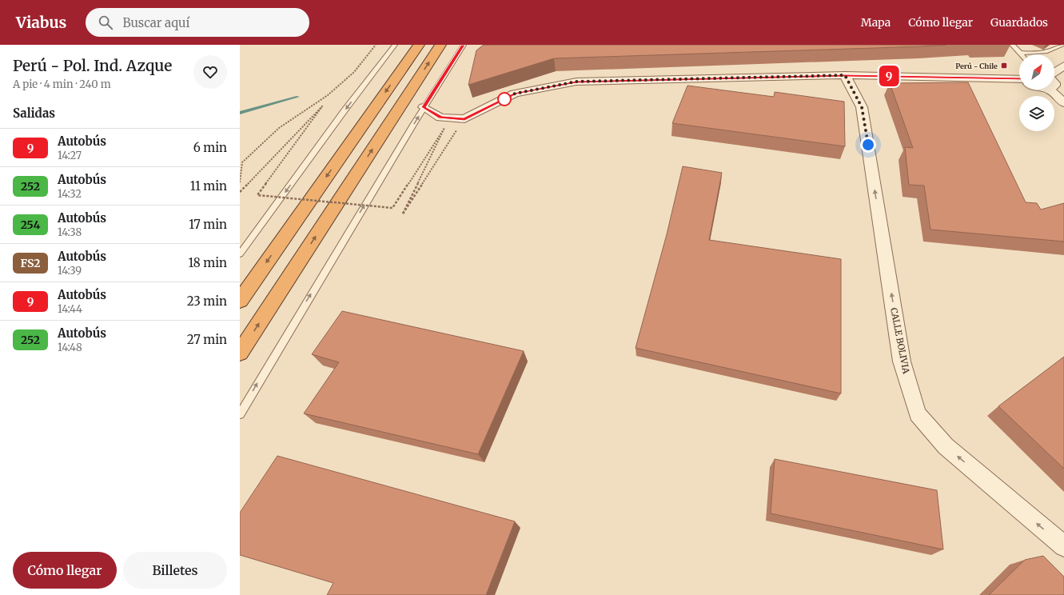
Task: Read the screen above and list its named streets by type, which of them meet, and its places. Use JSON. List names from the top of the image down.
{
  "streets": {
    "street": ["CALLE BOLIVIA"]
  },
  "one_way": ["CALLE BOLIVIA"],
  "places": {
    "transit": ["Perú - Chile"]
  },
  "lines": ["bus line 9"],
  "north": "top right",
  "page": {
    "header": "Viabus",
    "search": "Buscar aquí",
    "nav": ["Mapa", "Cómo llegar", "Guardados"],
    "heading": [
      ["Perú - Pol. Ind. Azque", "A pie · 4 min · 240 m"],
      "Salidas"
    ],
    "on_map": "9",
    "list": [
      {
        "mark": "9",
        "name": "Autobús",
        "note": "14:27",
        "value": "6 min"
      },
      {
        "mark": "252",
        "name": "Autobús",
        "note": "14:32",
        "value": "11 min"
      },
      {
        "mark": "254",
        "name": "Autobús",
        "note": "14:38",
        "value": "17 min"
      },
      {
        "mark": "FS2",
        "name": "Autobús",
        "note": "14:39",
        "value": "18 min"
      },
      {
        "mark": "9",
        "name": "Autobús",
        "note": "14:44",
        "value": "23 min"
      },
      {
        "mark": "252",
        "name": "Autobús",
        "note": "14:48",
        "value": "27 min"
      }
    ],
    "buttons": ["Cómo llegar", "Billetes"]
  }
}
